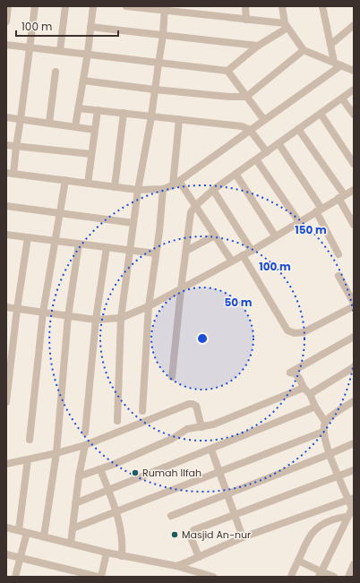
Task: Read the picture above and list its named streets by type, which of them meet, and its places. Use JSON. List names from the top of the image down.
{
  "places": ["Rumah Ilfah", "Masjid An-nur"],
  "scale_bar": "100 m",
  "rings": ["150 m", "100 m", "50 m"]
}
